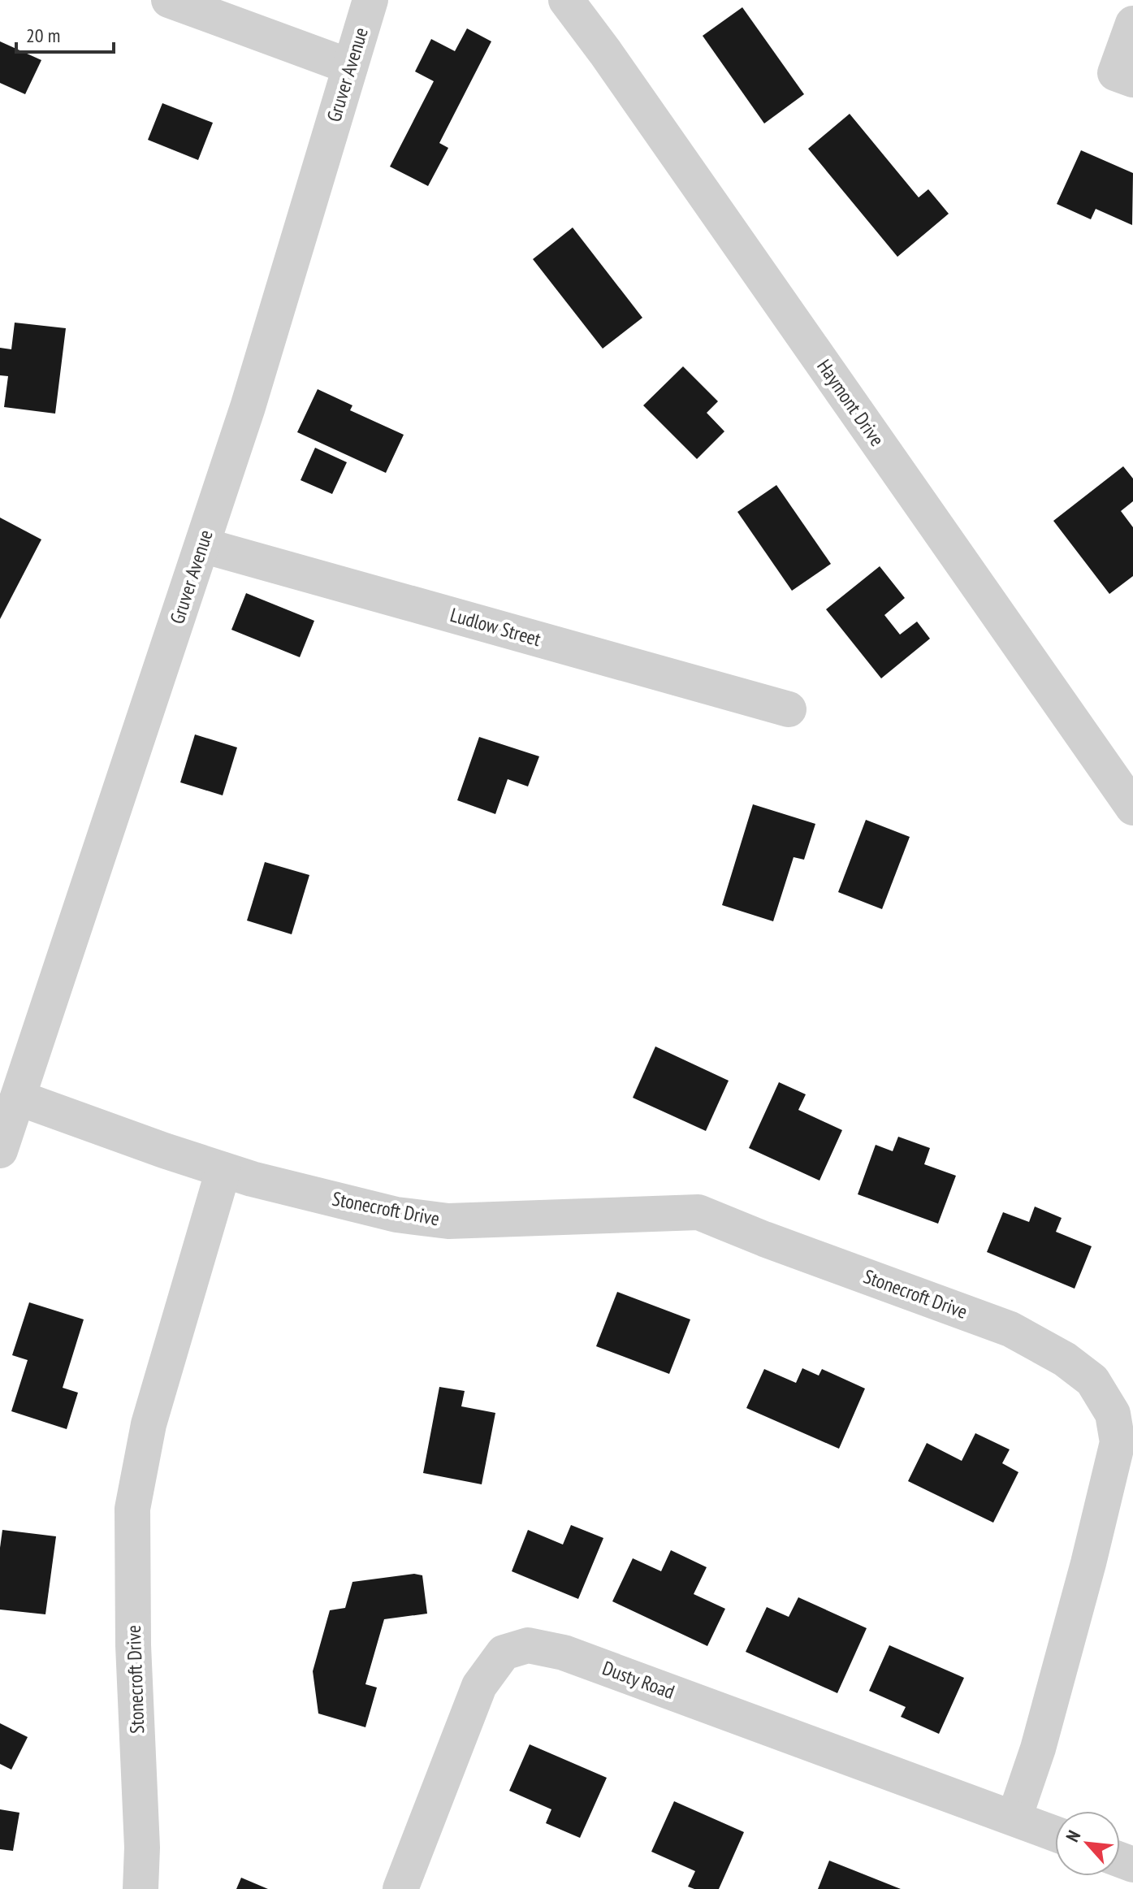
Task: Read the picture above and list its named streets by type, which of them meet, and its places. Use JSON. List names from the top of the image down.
{
  "streets": {
    "street": [
      "Gruver Avenue",
      "Haymont Drive",
      "Ludlow Street",
      "Stonecroft Drive",
      "Dusty Road"
    ]
  },
  "crossings": [
    ["Gruver Avenue", "Ludlow Street"],
    ["Gruver Avenue", "Stonecroft Drive"],
    ["Stonecroft Drive", "Dusty Road"]
  ],
  "scale_bar": "20 m",
  "north": "top left"
}
